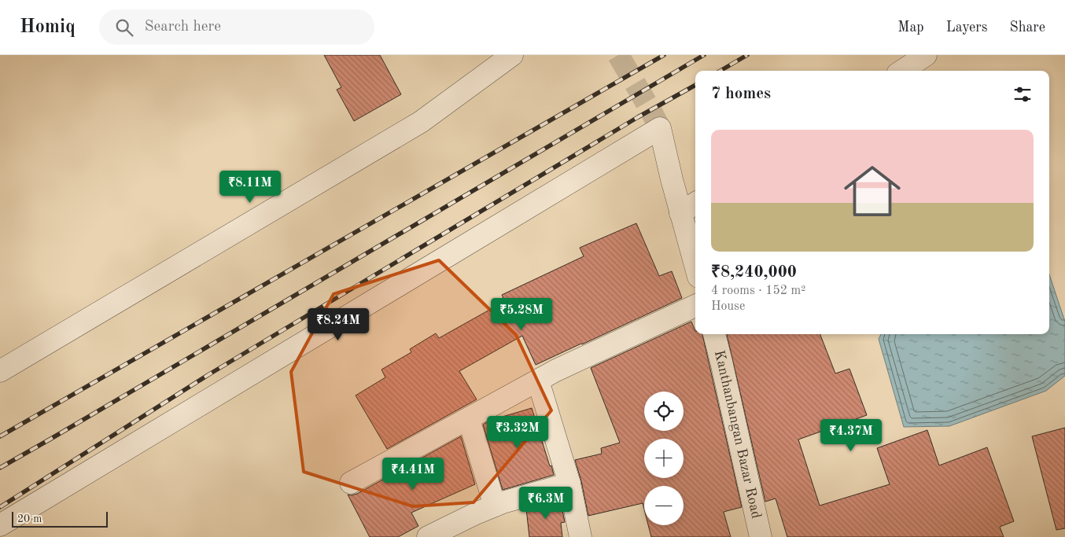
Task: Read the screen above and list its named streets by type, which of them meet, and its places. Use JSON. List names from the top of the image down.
{
  "streets": {
    "street": ["Kanthanbangan Bazar Road"]
  },
  "scale_bar": "20 m",
  "page": {
    "header": "Homiq",
    "search": "Search here",
    "nav": ["Map", "Layers", "Share"],
    "heading": "7 homes",
    "list": [
      {
        "name": "₹8,240,000",
        "note": "4 rooms · 152 m² · House"
      }
    ],
    "price": [
      "₹8.11M",
      "₹5.28M",
      "₹8.24M",
      "₹3.32M",
      "₹4.37M",
      "₹4.41M",
      "₹6.3M"
    ],
    "map_buttons": ["+", "−"],
    "scale": "20 m"
  }
}
